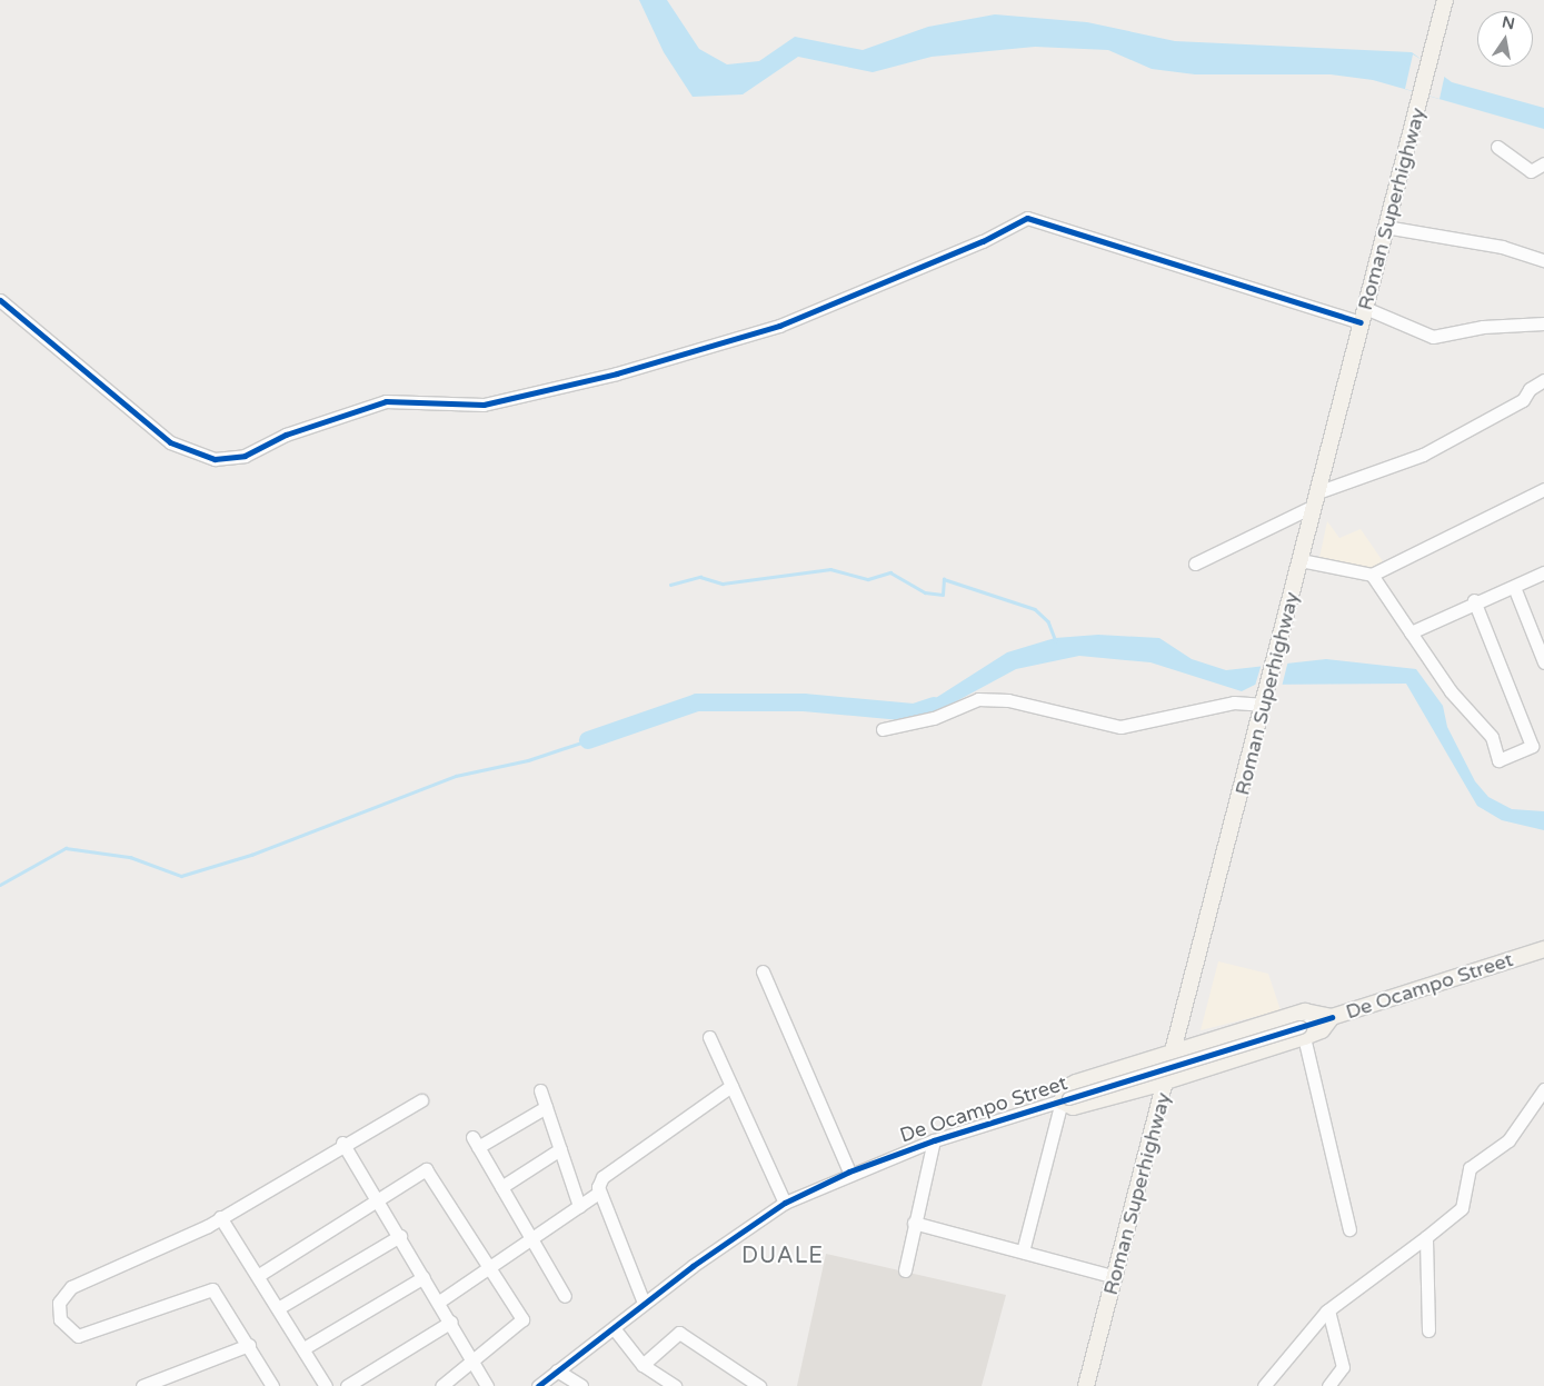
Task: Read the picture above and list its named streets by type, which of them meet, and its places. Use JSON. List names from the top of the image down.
{
  "streets": {
    "main road": ["Roman Superhighway", "De Ocampo Street"]
  },
  "districts": ["DUALE"],
  "north": "top"
}
